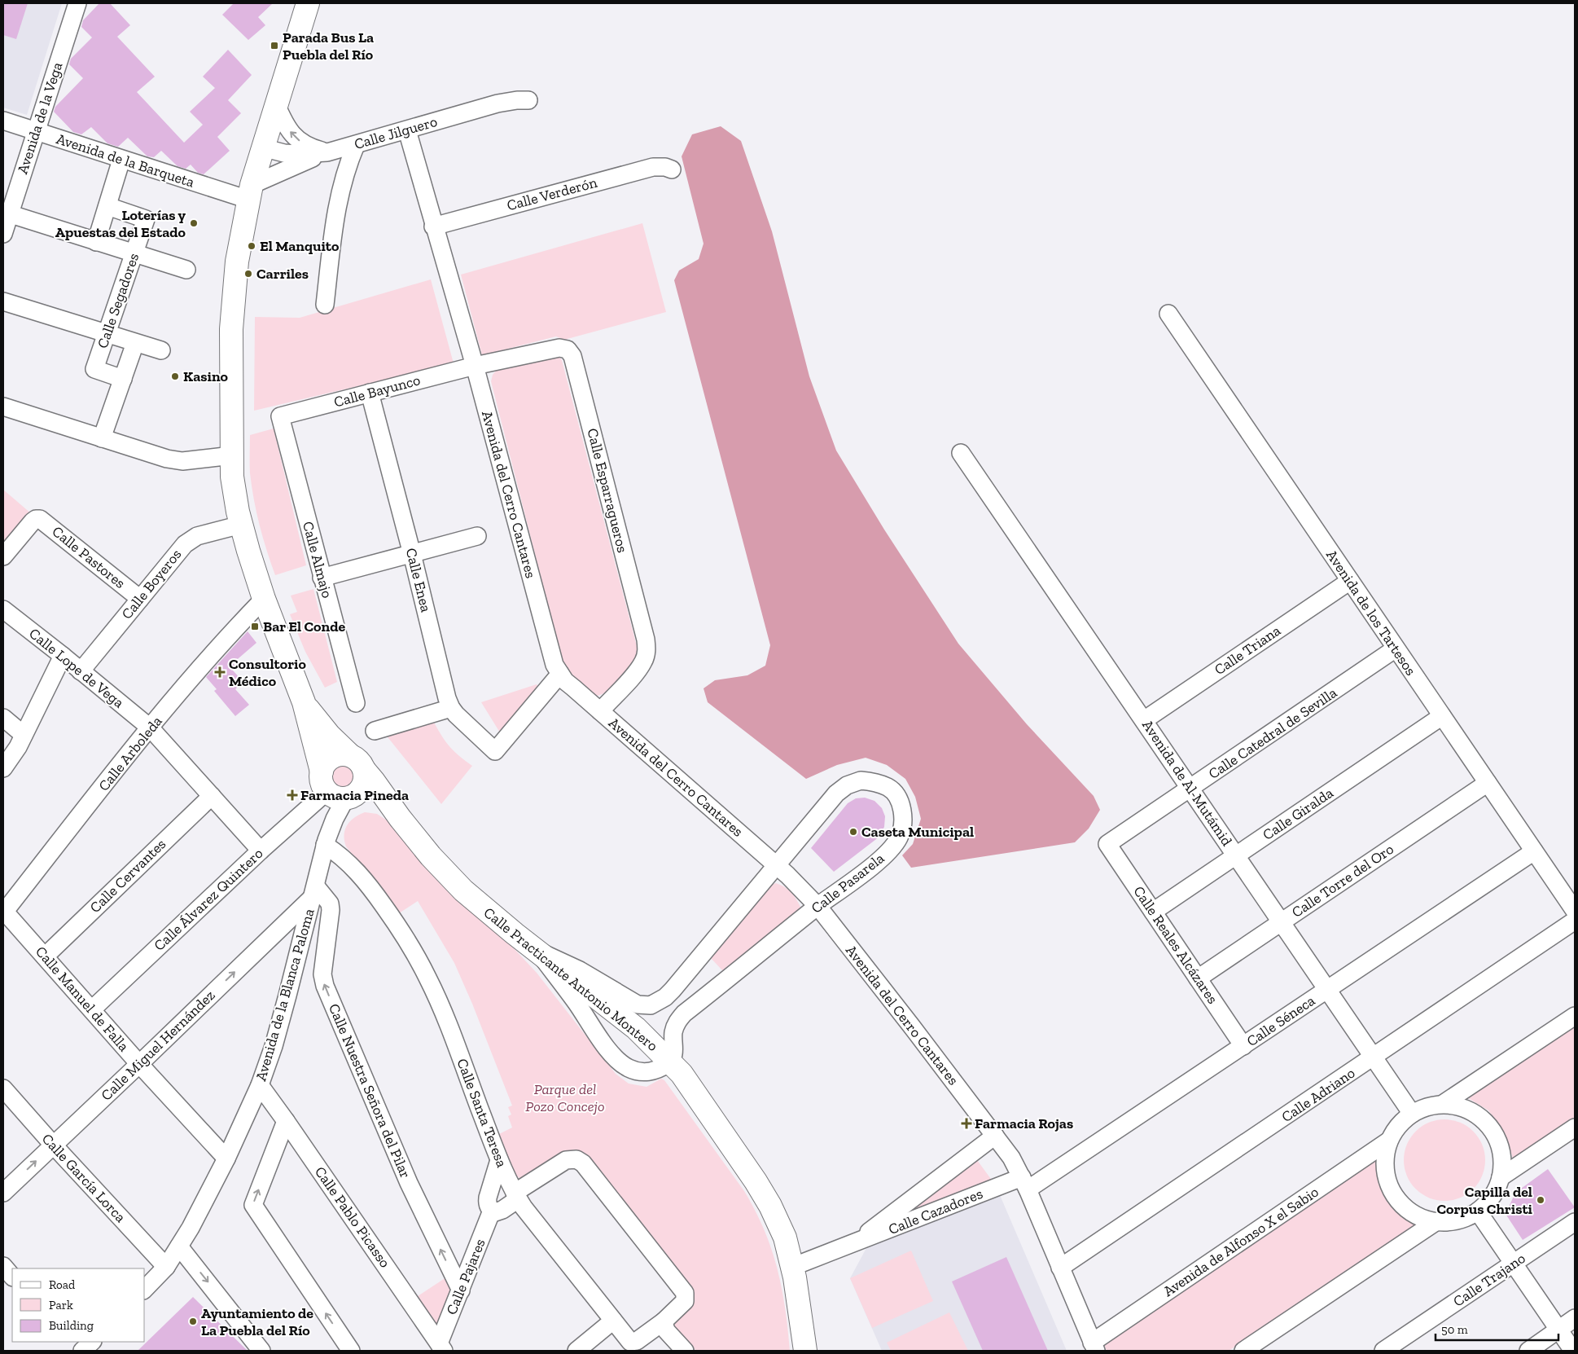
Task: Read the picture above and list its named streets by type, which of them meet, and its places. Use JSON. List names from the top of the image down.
{
  "streets": {
    "main road": ["Calle Practicante Antonio Montero"],
    "street": [
      "Avenida de la Vega",
      "Calle Jilguero",
      "Avenida de la Barqueta",
      "Calle Verderón",
      "Calle Segadores",
      "Calle Bayunco",
      "Calle Esparragueros",
      "Avenida del Cerro Cantares",
      "Calle Pastores",
      "Calle Almajo",
      "Calle Enea",
      "Calle Boyeros",
      "Avenida de los Tartesos",
      "Calle Triana",
      "Calle Lope de Vega",
      "Calle Catedral de Sevilla",
      "Calle Arboleda",
      "Avenida de Al-Mutámid",
      "Calle Giralda",
      "Calle Cervantes",
      "Calle Torre del Oro",
      "Calle Pasarela",
      "Calle Álvarez Quintero",
      "Calle Reales Alcázares",
      "Avenida de la Blanca Paloma",
      "Calle Manuel de Falla",
      "Calle Séneca",
      "Calle Miguel Hernández",
      "Calle Nuestra Señora del Pilar",
      "Calle Adriano",
      "Calle Santa Teresa",
      "Calle García Lorca",
      "Calle Cazadores",
      "Calle Pablo Picasso",
      "Avenida de Alfonso X el Sabio",
      "Calle Pajares",
      "Calle Trajano"
    ]
  },
  "crossings": [
    ["Avenida de la Vega", "Avenida de la Barqueta"],
    ["Calle Jilguero", "Avenida del Cerro Cantares"],
    ["Calle Verderón", "Avenida del Cerro Cantares"],
    ["Calle Bayunco", "Calle Esparragueros"],
    ["Calle Bayunco", "Avenida del Cerro Cantares"],
    ["Calle Bayunco", "Calle Almajo"],
    ["Calle Bayunco", "Calle Enea"],
    ["Calle Esparragueros", "Avenida del Cerro Cantares"],
    ["Avenida del Cerro Cantares", "Calle Enea"],
    ["Avenida del Cerro Cantares", "Calle Pasarela"],
    ["Avenida del Cerro Cantares", "Calle Séneca"],
    ["Avenida del Cerro Cantares", "Calle Adriano"],
    ["Avenida del Cerro Cantares", "Calle Cazadores"],
    ["Avenida del Cerro Cantares", "Avenida de Alfonso X el Sabio"],
    ["Calle Pastores", "Calle Boyeros"],
    ["Calle Boyeros", "Calle Lope de Vega"],
    ["Avenida de los Tartesos", "Calle Triana"],
    ["Avenida de los Tartesos", "Calle Catedral de Sevilla"],
    ["Avenida de los Tartesos", "Calle Giralda"],
    ["Avenida de los Tartesos", "Calle Torre del Oro"],
    ["Avenida de los Tartesos", "Calle Séneca"],
    ["Calle Triana", "Avenida de Al-Mutámid"],
    ["Calle Lope de Vega", "Calle Arboleda"],
    ["Calle Lope de Vega", "Calle Cervantes"],
    ["Calle Lope de Vega", "Calle Álvarez Quintero"],
    ["Calle Catedral de Sevilla", "Avenida de Al-Mutámid"],
    ["Calle Catedral de Sevilla", "Calle Reales Alcázares"],
    ["Calle Arboleda", "Calle Manuel de Falla"],
    ["Avenida de Al-Mutámid", "Calle Giralda"],
    ["Avenida de Al-Mutámid", "Calle Torre del Oro"],
    ["Avenida de Al-Mutámid", "Calle Séneca"],
    ["Avenida de Al-Mutámid", "Calle Adriano"],
    ["Avenida de Al-Mutámid", "Avenida de Alfonso X el Sabio"],
    ["Calle Giralda", "Calle Reales Alcázares"],
    ["Calle Cervantes", "Calle Manuel de Falla"],
    ["Calle Torre del Oro", "Calle Reales Alcázares"],
    ["Calle Pasarela", "Calle Practicante Antonio Montero"],
    ["Calle Álvarez Quintero", "Calle Practicante Antonio Montero"],
    ["Calle Álvarez Quintero", "Avenida de la Blanca Paloma"],
    ["Calle Álvarez Quintero", "Calle Manuel de Falla"],
    ["Calle Reales Alcázares", "Calle Séneca"],
    ["Calle Practicante Antonio Montero", "Avenida de la Blanca Paloma"],
    ["Calle Practicante Antonio Montero", "Calle Cazadores"],
    ["Avenida de la Blanca Paloma", "Calle Manuel de Falla"],
    ["Avenida de la Blanca Paloma", "Calle Miguel Hernández"],
    ["Avenida de la Blanca Paloma", "Calle Nuestra Señora del Pilar"],
    ["Avenida de la Blanca Paloma", "Calle Santa Teresa"],
    ["Avenida de la Blanca Paloma", "Calle García Lorca"],
    ["Avenida de la Blanca Paloma", "Calle Pablo Picasso"],
    ["Calle Manuel de Falla", "Calle Miguel Hernández"],
    ["Calle Séneca", "Calle Cazadores"],
    ["Calle Miguel Hernández", "Calle Nuestra Señora del Pilar"],
    ["Calle Miguel Hernández", "Calle García Lorca"],
    ["Calle Nuestra Señora del Pilar", "Calle Pajares"],
    ["Calle Santa Teresa", "Calle Pajares"],
    ["Calle Pablo Picasso", "Calle Pajares"]
  ],
  "one_way": ["Calle Miguel Hernández", "Calle Nuestra Señora del Pilar"],
  "parks": ["Parque del Pozo Concejo"],
  "places": {
    "transit": ["Parada Bus La Puebla del Río", "Bar El Conde"],
    "other": [
      "Loterías y Apuestas del Estado",
      "El Manquito",
      "Carriles",
      "Kasino",
      "Caseta Municipal",
      "Capilla del Corpus Christi",
      "Ayuntamiento de La Puebla del Río"
    ],
    "health": ["Consultorio Médico", "Farmacia Pineda", "Farmacia Rojas"]
  },
  "legend": ["Road", "Park", "Building"],
  "scale_bar": "50 m"
}
